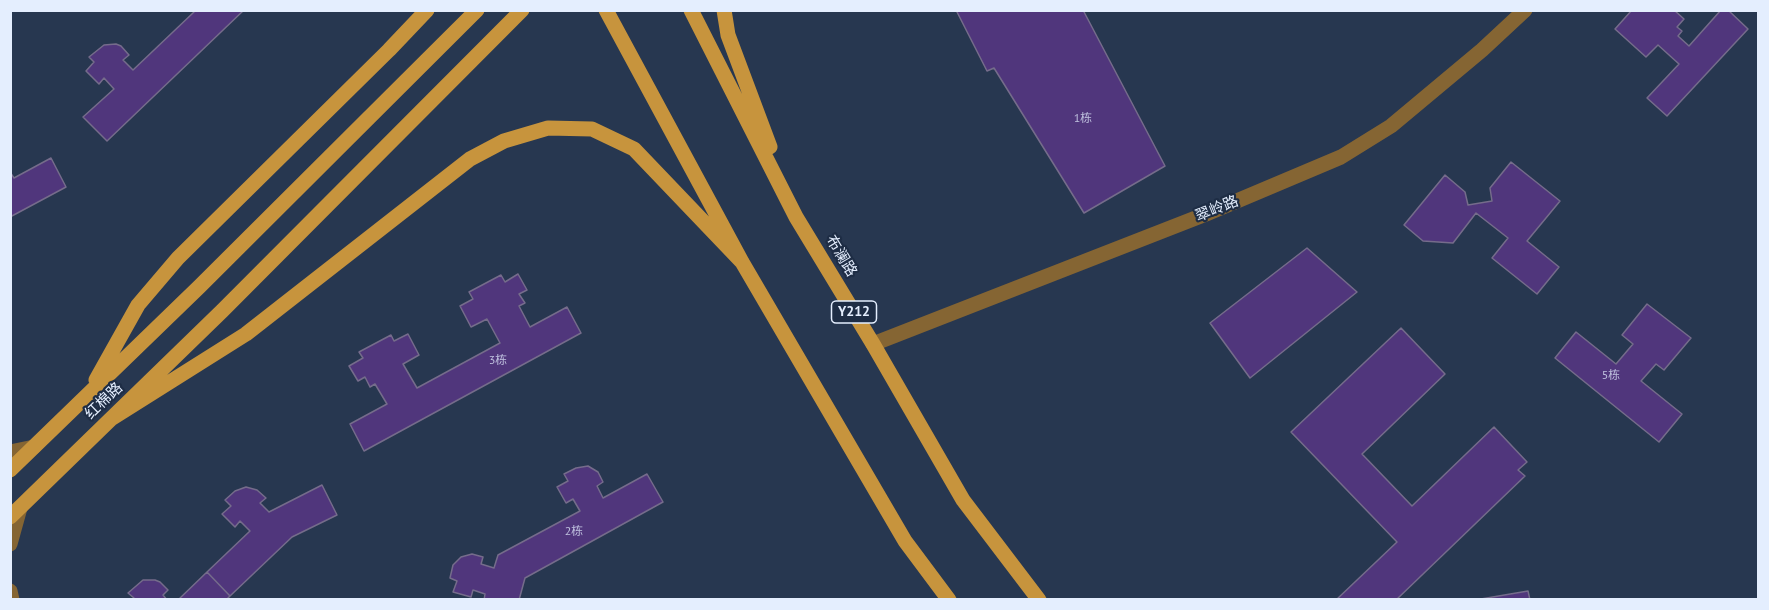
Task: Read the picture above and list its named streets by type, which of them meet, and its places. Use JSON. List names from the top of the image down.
{
  "streets": {
    "main road": ["布澜路", "Y212", "红棉路"],
    "street": ["翠岭路"]
  },
  "crossings": [
    ["翠岭路", "布澜路"]
  ],
  "house_numbers": [
    "1栋",
    "3栋",
    "5栋",
    "2栋"
  ]
}
